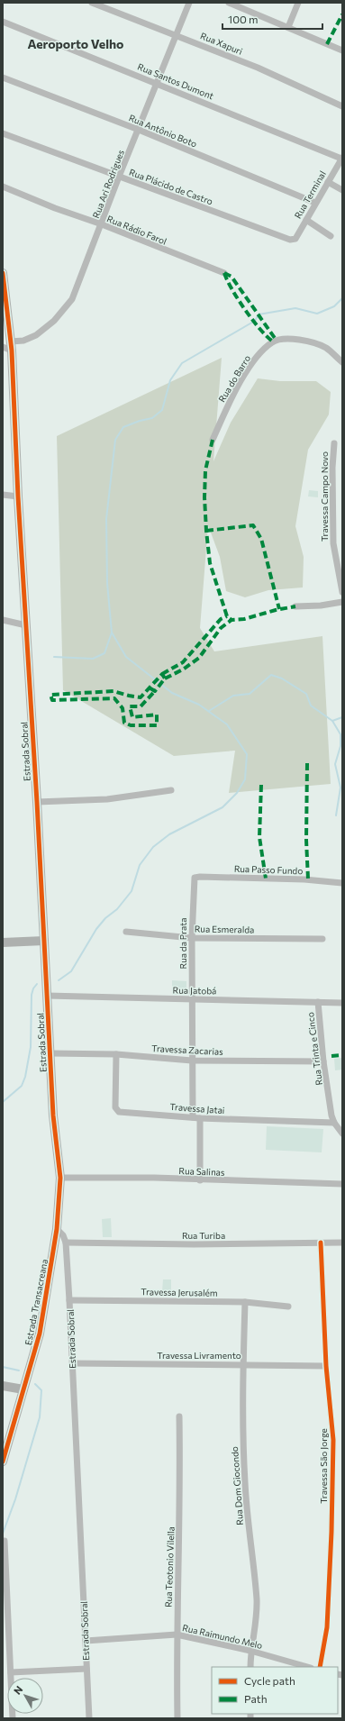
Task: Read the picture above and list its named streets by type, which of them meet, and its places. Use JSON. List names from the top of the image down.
{
  "streets": {
    "street": [
      "Rua Xapuri",
      "Rua Santos Dumont",
      "Rua Antônio Boto",
      "Rua Ari Rodrigues",
      "Rua Plácido de Castro",
      "Rua Terminal",
      "Rua Rádio Farol",
      "Rua do Barro",
      "Travessa Campo Novo",
      "Estrada Sobral",
      "Rua Passo Fundo",
      "Rua Esmeralda",
      "Rua da Prata",
      "Rua Jatobá",
      "Rua Trinta e Cinco",
      "Travessa Zacarias",
      "Travessa Jatai",
      "Rua Salinas",
      "Rua Turiba",
      "Travessa Jerusalém",
      "Estrada Transacreana",
      "Travessa Livramento",
      "Travessa São Jorge",
      "Rua Dom Giocondo",
      "Rua Teotonio Vilella",
      "Rua Raimundo Melo"
    ]
  },
  "crossings": [
    ["Rua Xapuri", "Rua Ari Rodrigues"],
    ["Rua Santos Dumont", "Rua Ari Rodrigues"],
    ["Rua Santos Dumont", "Rua Terminal"],
    ["Rua Antônio Boto", "Rua Ari Rodrigues"],
    ["Rua Antônio Boto", "Rua Terminal"],
    ["Rua Ari Rodrigues", "Rua Plácido de Castro"],
    ["Rua Ari Rodrigues", "Rua Rádio Farol"],
    ["Rua Ari Rodrigues", "Estrada Sobral"],
    ["Rua Plácido de Castro", "Rua Terminal"],
    ["Estrada Sobral", "Rua Jatobá"],
    ["Estrada Sobral", "Travessa Zacarias"],
    ["Estrada Sobral", "Rua Salinas"],
    ["Estrada Sobral", "Rua Turiba"],
    ["Estrada Sobral", "Travessa Jerusalém"],
    ["Estrada Sobral", "Estrada Transacreana"],
    ["Estrada Sobral", "Travessa Livramento"],
    ["Estrada Sobral", "Rua Raimundo Melo"],
    ["Rua Passo Fundo", "Rua da Prata"],
    ["Rua Esmeralda", "Rua da Prata"],
    ["Rua da Prata", "Rua Jatobá"],
    ["Rua da Prata", "Travessa Zacarias"],
    ["Rua da Prata", "Travessa Jatai"],
    ["Rua Jatobá", "Rua Trinta e Cinco"],
    ["Rua Trinta e Cinco", "Travessa Zacarias"],
    ["Rua Trinta e Cinco", "Travessa Jatai"],
    ["Travessa Zacarias", "Travessa Jatai"],
    ["Rua Turiba", "Travessa São Jorge"],
    ["Travessa Jerusalém", "Rua Dom Giocondo"],
    ["Travessa Livramento", "Travessa São Jorge"],
    ["Travessa Livramento", "Rua Dom Giocondo"],
    ["Rua Dom Giocondo", "Rua Raimundo Melo"],
    ["Rua Teotonio Vilella", "Rua Raimundo Melo"]
  ],
  "districts": ["Aeroporto Velho"],
  "legend": ["Cycle path", "Path"],
  "scale_bar": "100 m",
  "north": "top left"
}
